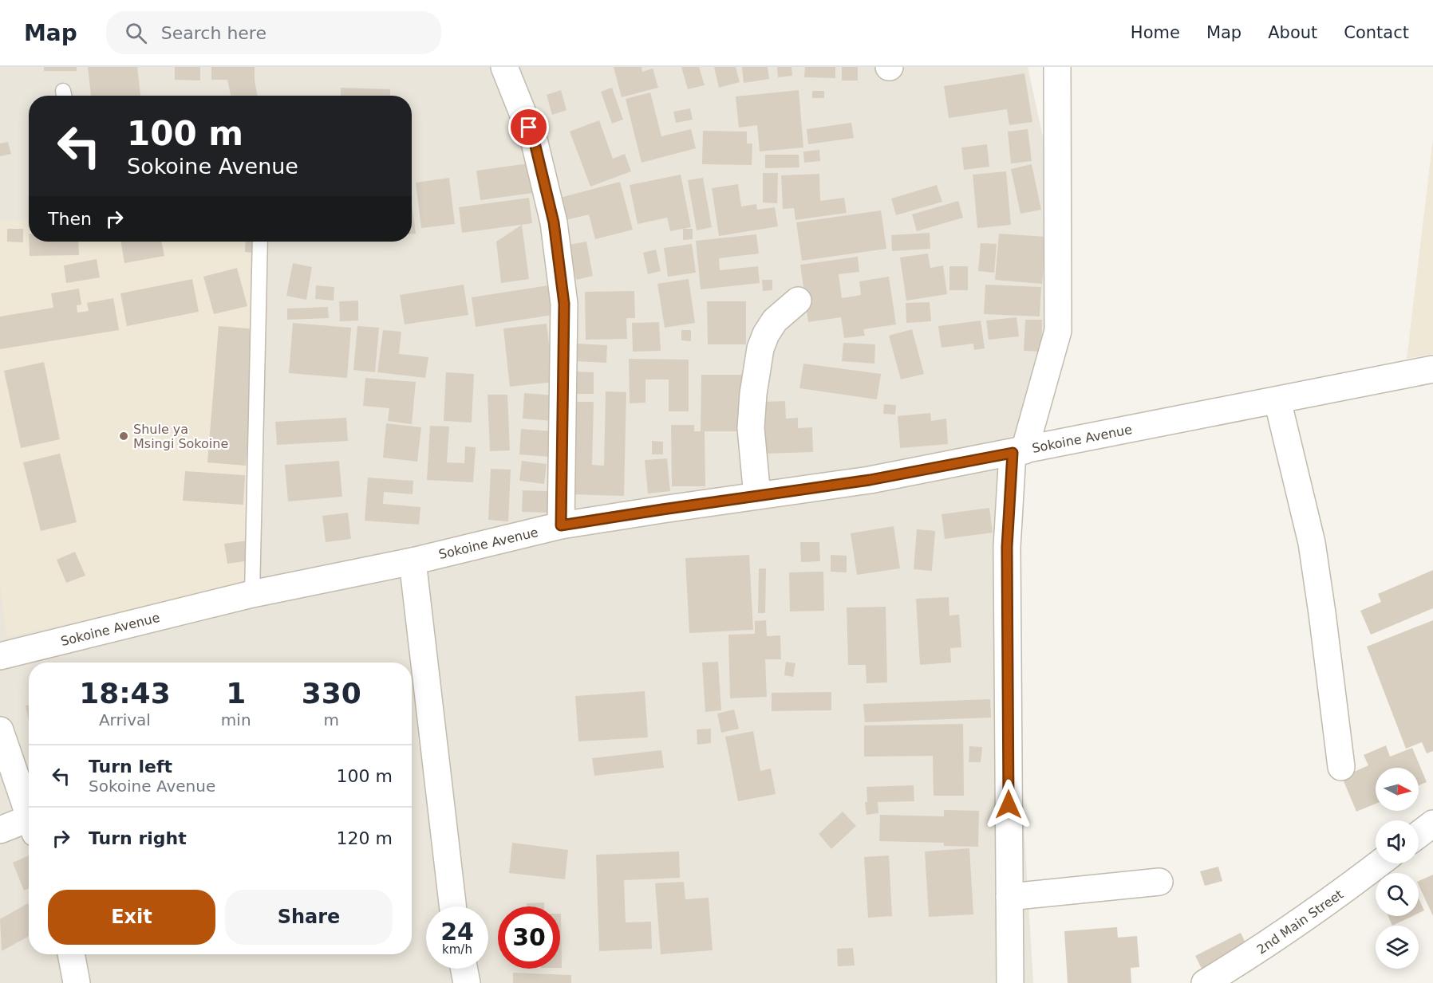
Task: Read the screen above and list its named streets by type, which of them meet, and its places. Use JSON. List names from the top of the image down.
{
  "streets": {
    "street": ["Sokoine Avenue", "2nd Main Street"]
  },
  "places": ["Shule ya Msingi Sokoine"],
  "north": "right",
  "page": {
    "header": "Map",
    "search": "Search here",
    "nav": [
      "Home",
      "Map",
      "About",
      "Contact"
    ],
    "turn": ["100 m", "Sokoine Avenue"],
    "then": "Then",
    "eta": [
      "18:43",
      "Arrival",
      "1",
      "min",
      "330",
      "m"
    ],
    "list": [
      {
        "name": "Turn left",
        "note": "Sokoine Avenue",
        "value": "100 m"
      },
      {
        "name": "Turn right",
        "value": "120 m"
      }
    ],
    "buttons": ["Exit", "Share"],
    "speed": "24 km/h",
    "limit": "30"
  }
}
